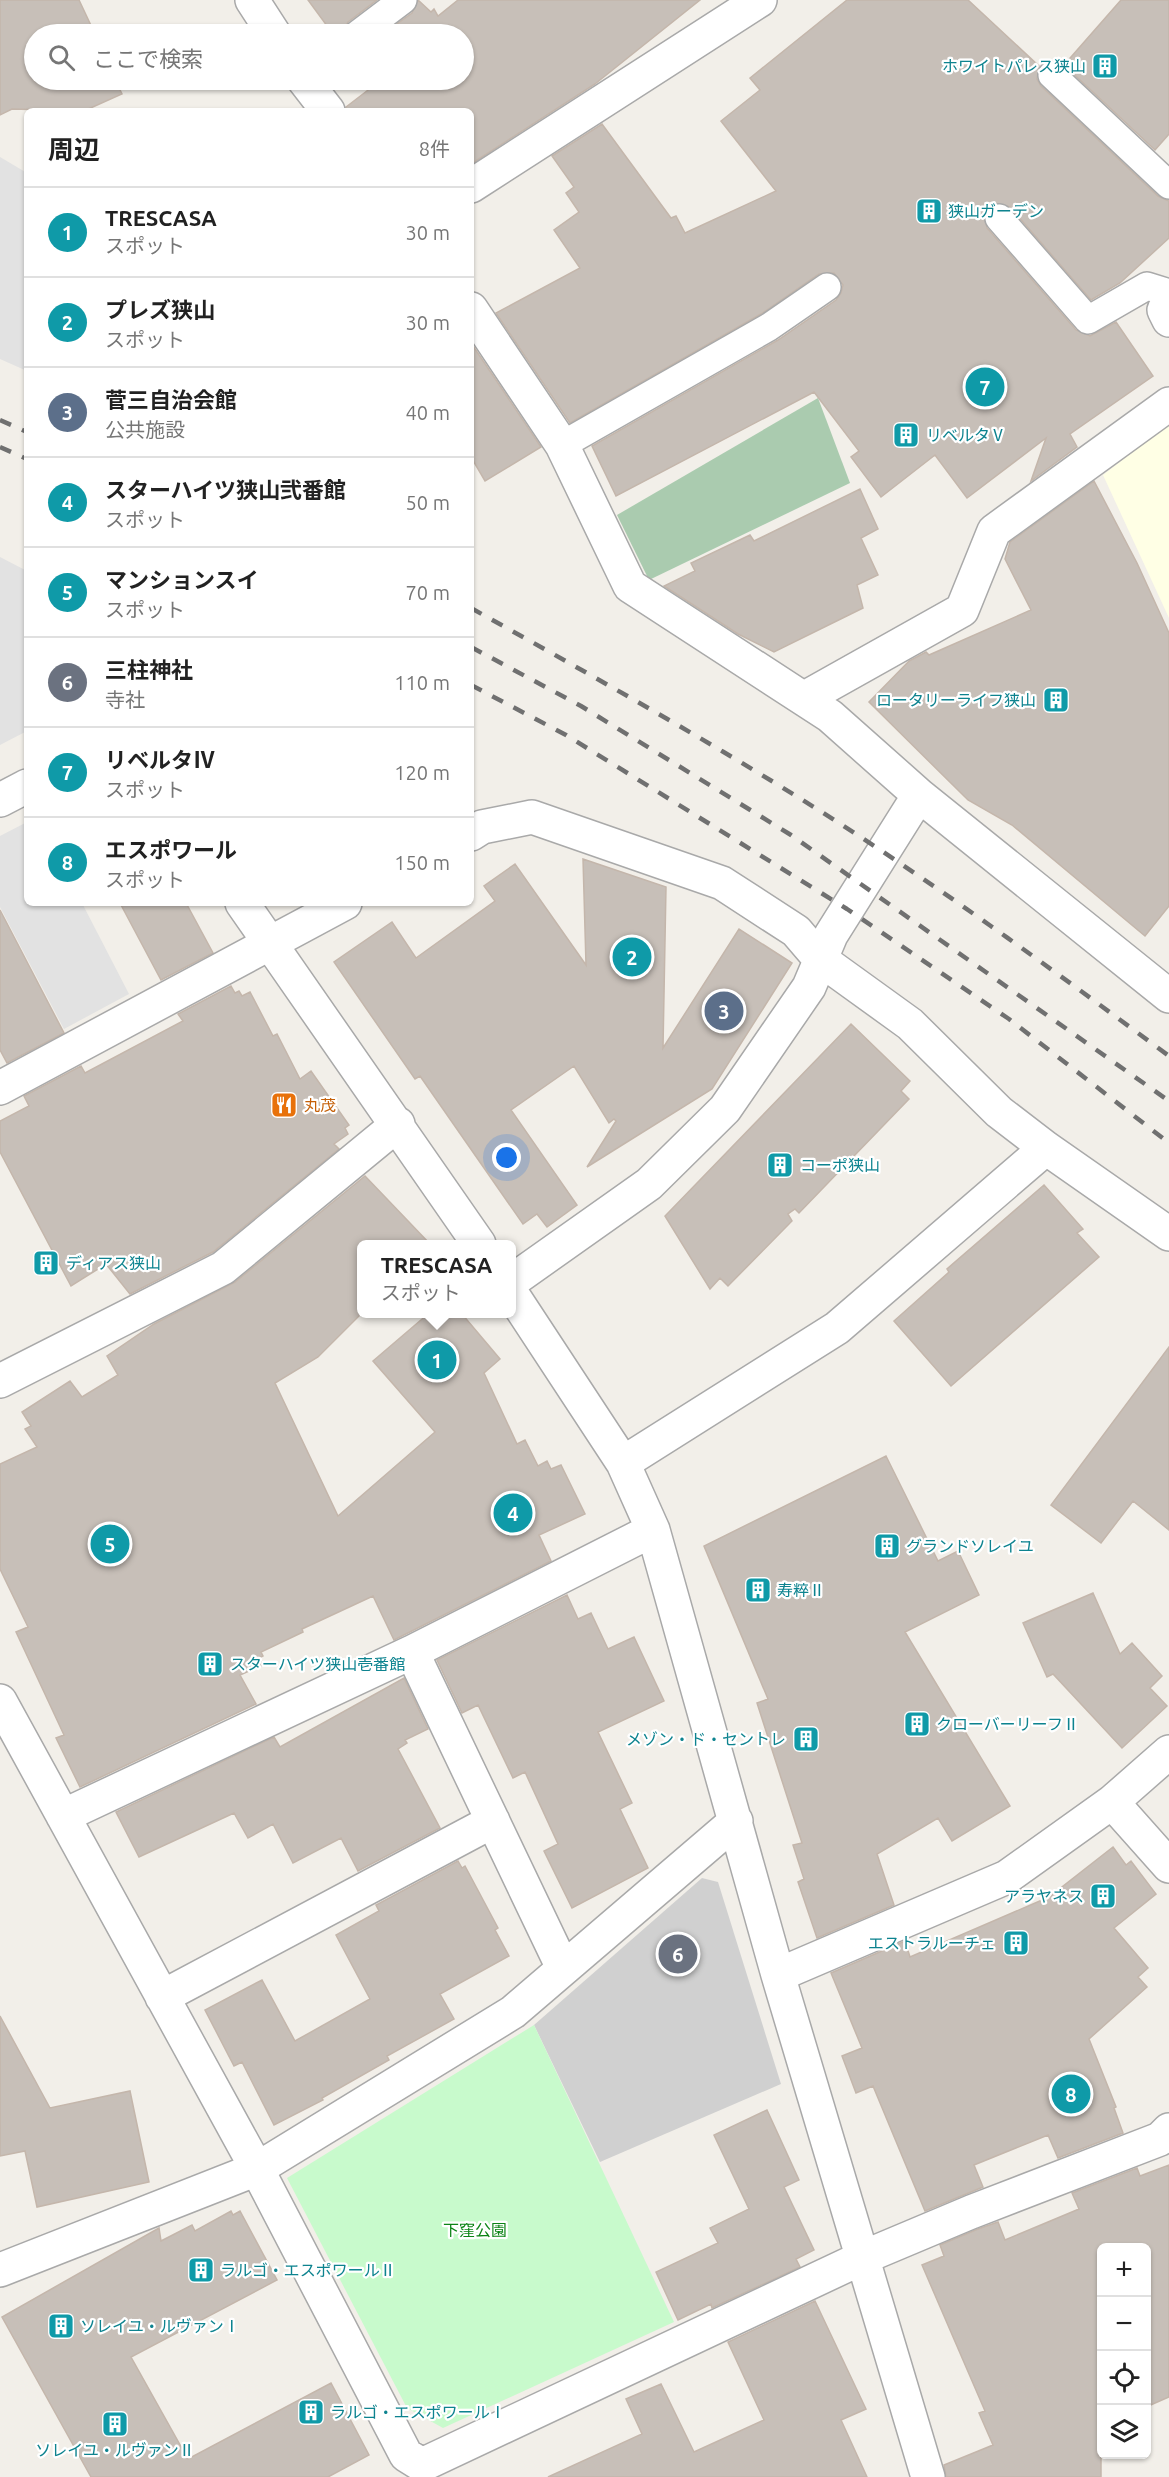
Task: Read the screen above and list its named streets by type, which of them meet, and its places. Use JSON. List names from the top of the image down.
{
  "parks": ["下窪公園"],
  "places": {
    "building": [
      "ホワイトパレス狭山",
      "狭山ガーデン",
      "リベルタⅤ",
      "ロータリーライフ狭山",
      "コーポ狭山",
      "ディアス狭山",
      "グランドソレイユ",
      "寿粹Ⅱ",
      "スターハイツ狭山壱番館",
      "クローバーリーフⅡ",
      "メゾン・ド・セントレ",
      "アラヤネス",
      "エストラルーチェ",
      "ラルゴ・エスポワールⅡ",
      "ソレイユ・ルヴァンⅠ",
      "ラルゴ・エスポワールⅠ",
      "ソレイユ・ルヴァンⅡ"
    ],
    "restaurant": ["丸茂"]
  },
  "page": {
    "search": "ここで検索",
    "heading": ["周辺", "8件"],
    "list": [
      {
        "mark": "1",
        "name": "TRESCASA",
        "note": "スポット",
        "value": "30 m"
      },
      {
        "mark": "2",
        "name": "プレズ狭山",
        "note": "スポット",
        "value": "30 m"
      },
      {
        "mark": "3",
        "name": "菅三自治会館",
        "note": "公共施設",
        "value": "40 m"
      },
      {
        "mark": "4",
        "name": "スターハイツ狭山弐番館",
        "note": "スポット",
        "value": "50 m"
      },
      {
        "mark": "5",
        "name": "マンションスイ",
        "note": "スポット",
        "value": "70 m"
      },
      {
        "mark": "6",
        "name": "三柱神社",
        "note": "寺社",
        "value": "110 m"
      },
      {
        "mark": "7",
        "name": "リベルタⅣ",
        "note": "スポット",
        "value": "120 m"
      },
      {
        "mark": "8",
        "name": "エスポワール",
        "note": "スポット",
        "value": "150 m"
      }
    ],
    "pins": [
      "7",
      "2",
      "3",
      "1",
      "4",
      "5",
      "6",
      "8"
    ],
    "popup": ["TRESCASA", "スポット"],
    "map_buttons": ["+", "−"]
  }
}
